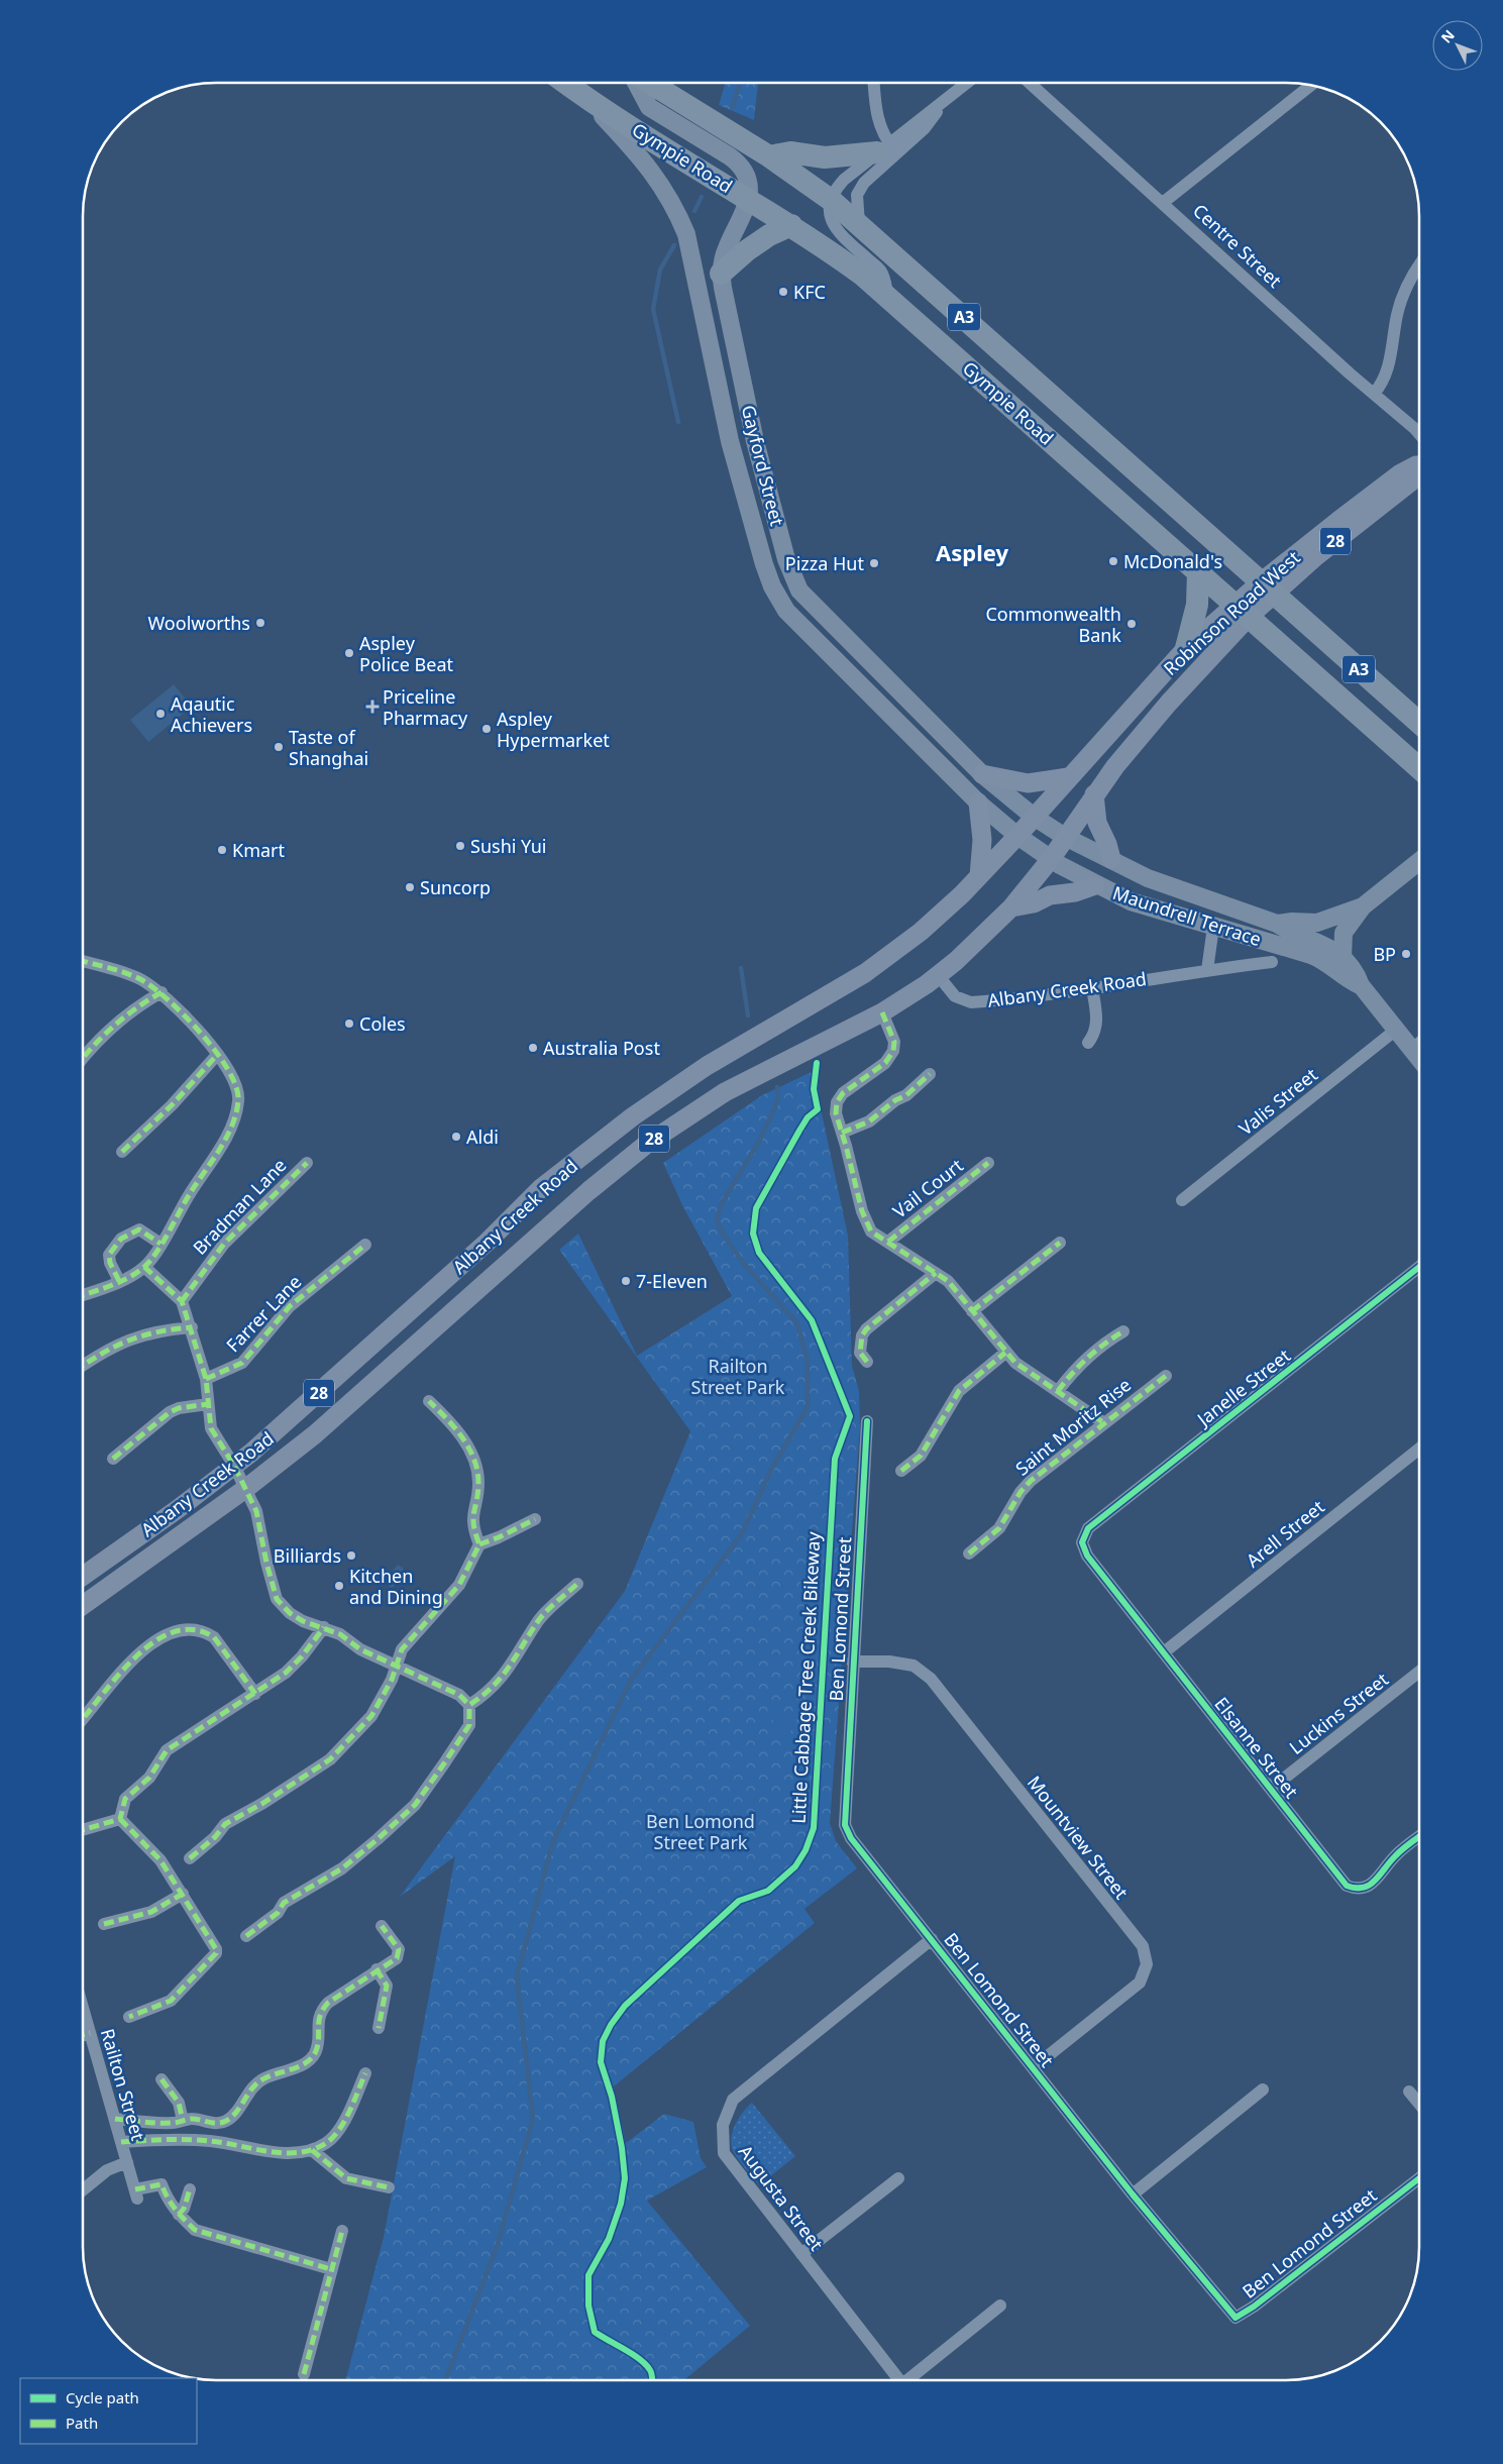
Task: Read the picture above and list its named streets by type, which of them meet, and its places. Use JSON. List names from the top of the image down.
{
  "streets": {
    "highway": ["Gympie Road", "A3"],
    "main road": [
      "Gayford Street",
      "28",
      "Robinson Road West",
      "Maundrell Terrace",
      "Albany Creek Road"
    ],
    "street": [
      "Centre Street",
      "Valis Street",
      "Vail Court",
      "Bradman Lane",
      "Farrer Lane",
      "Janelle Street",
      "Saint Moritz Rise",
      "Arell Street",
      "Ben Lomond Street",
      "Luckins Street",
      "Elsanne Street",
      "Mountview Street",
      "Railton Street",
      "Augusta Street"
    ],
    "cycle path": ["Little Cabbage Tree Creek Bikeway"]
  },
  "crossings": [
    ["Gympie Road", "Gayford Street"],
    ["Gympie Road", "Robinson Road West"],
    ["Gayford Street", "Robinson Road West"],
    ["Gayford Street", "Maundrell Terrace"],
    ["Gayford Street", "Albany Creek Road"],
    ["Robinson Road West", "Maundrell Terrace"],
    ["Robinson Road West", "Albany Creek Road"],
    ["Maundrell Terrace", "Albany Creek Road"],
    ["Maundrell Terrace", "Valis Street"],
    ["Janelle Street", "Elsanne Street"],
    ["Arell Street", "Elsanne Street"],
    ["Ben Lomond Street", "Mountview Street"],
    ["Ben Lomond Street", "Augusta Street"],
    ["Luckins Street", "Elsanne Street"]
  ],
  "districts": ["Aspley"],
  "parks": ["Railton Street Park", "Ben Lomond Street Park"],
  "places": {
    "other": [
      "KFC",
      "McDonald's",
      "Pizza Hut",
      "Woolworths",
      "Commonwealth Bank",
      "Aspley Police Beat",
      "Aqautic Achievers",
      "Aspley Hypermarket",
      "Taste of Shanghai",
      "Sushi Yui",
      "Kmart",
      "Suncorp",
      "BP",
      "Coles",
      "Australia Post",
      "Aldi",
      "7-Eleven",
      "Billiards",
      "Kitchen and Dining"
    ],
    "health": ["Priceline Pharmacy"]
  },
  "legend": ["Cycle path", "Path"],
  "north": "top left"
}
